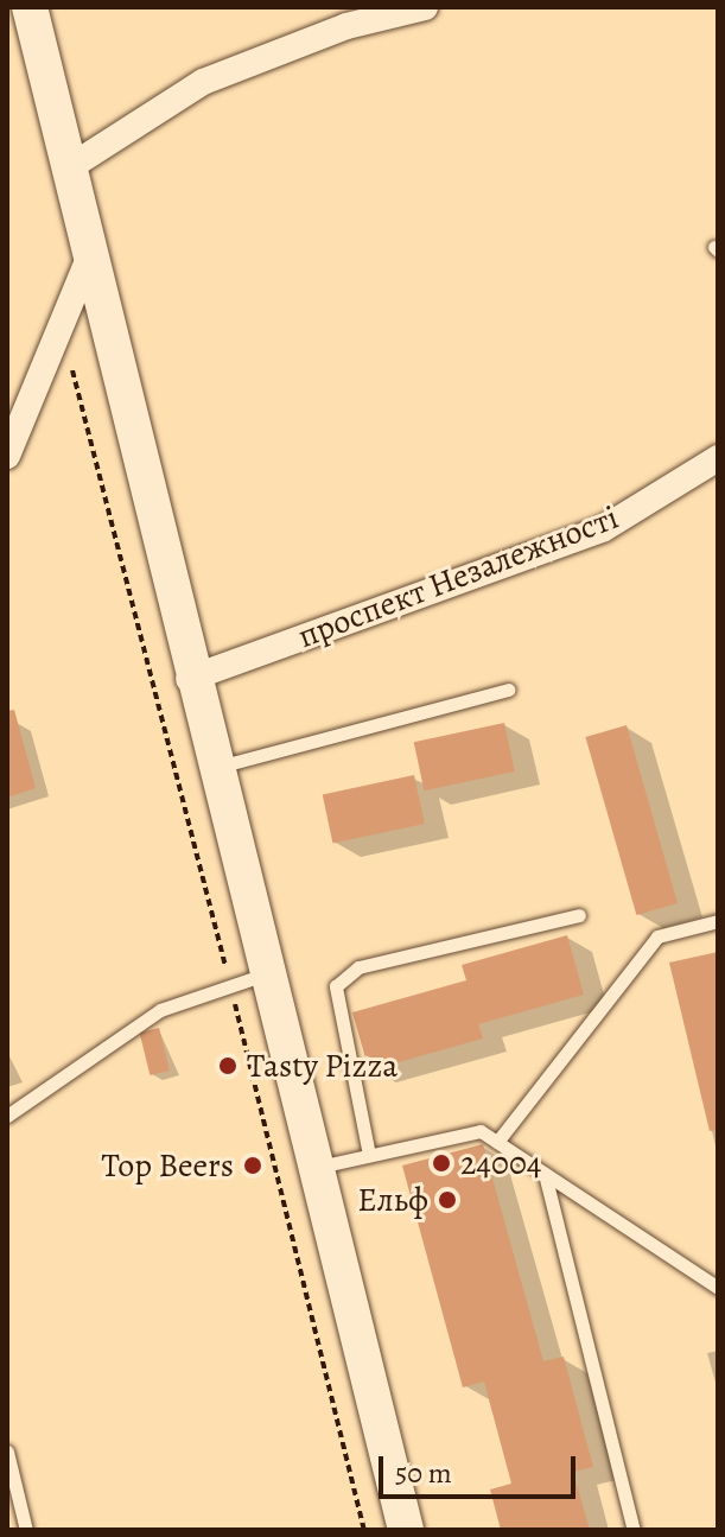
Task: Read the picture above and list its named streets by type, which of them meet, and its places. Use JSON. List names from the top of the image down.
{
  "streets": {
    "street": ["проспект Незалежності"]
  },
  "places": [
    "Tasty Pizza",
    "24004",
    "Top Beers",
    "Ельф"
  ],
  "scale_bar": "50 m"
}
